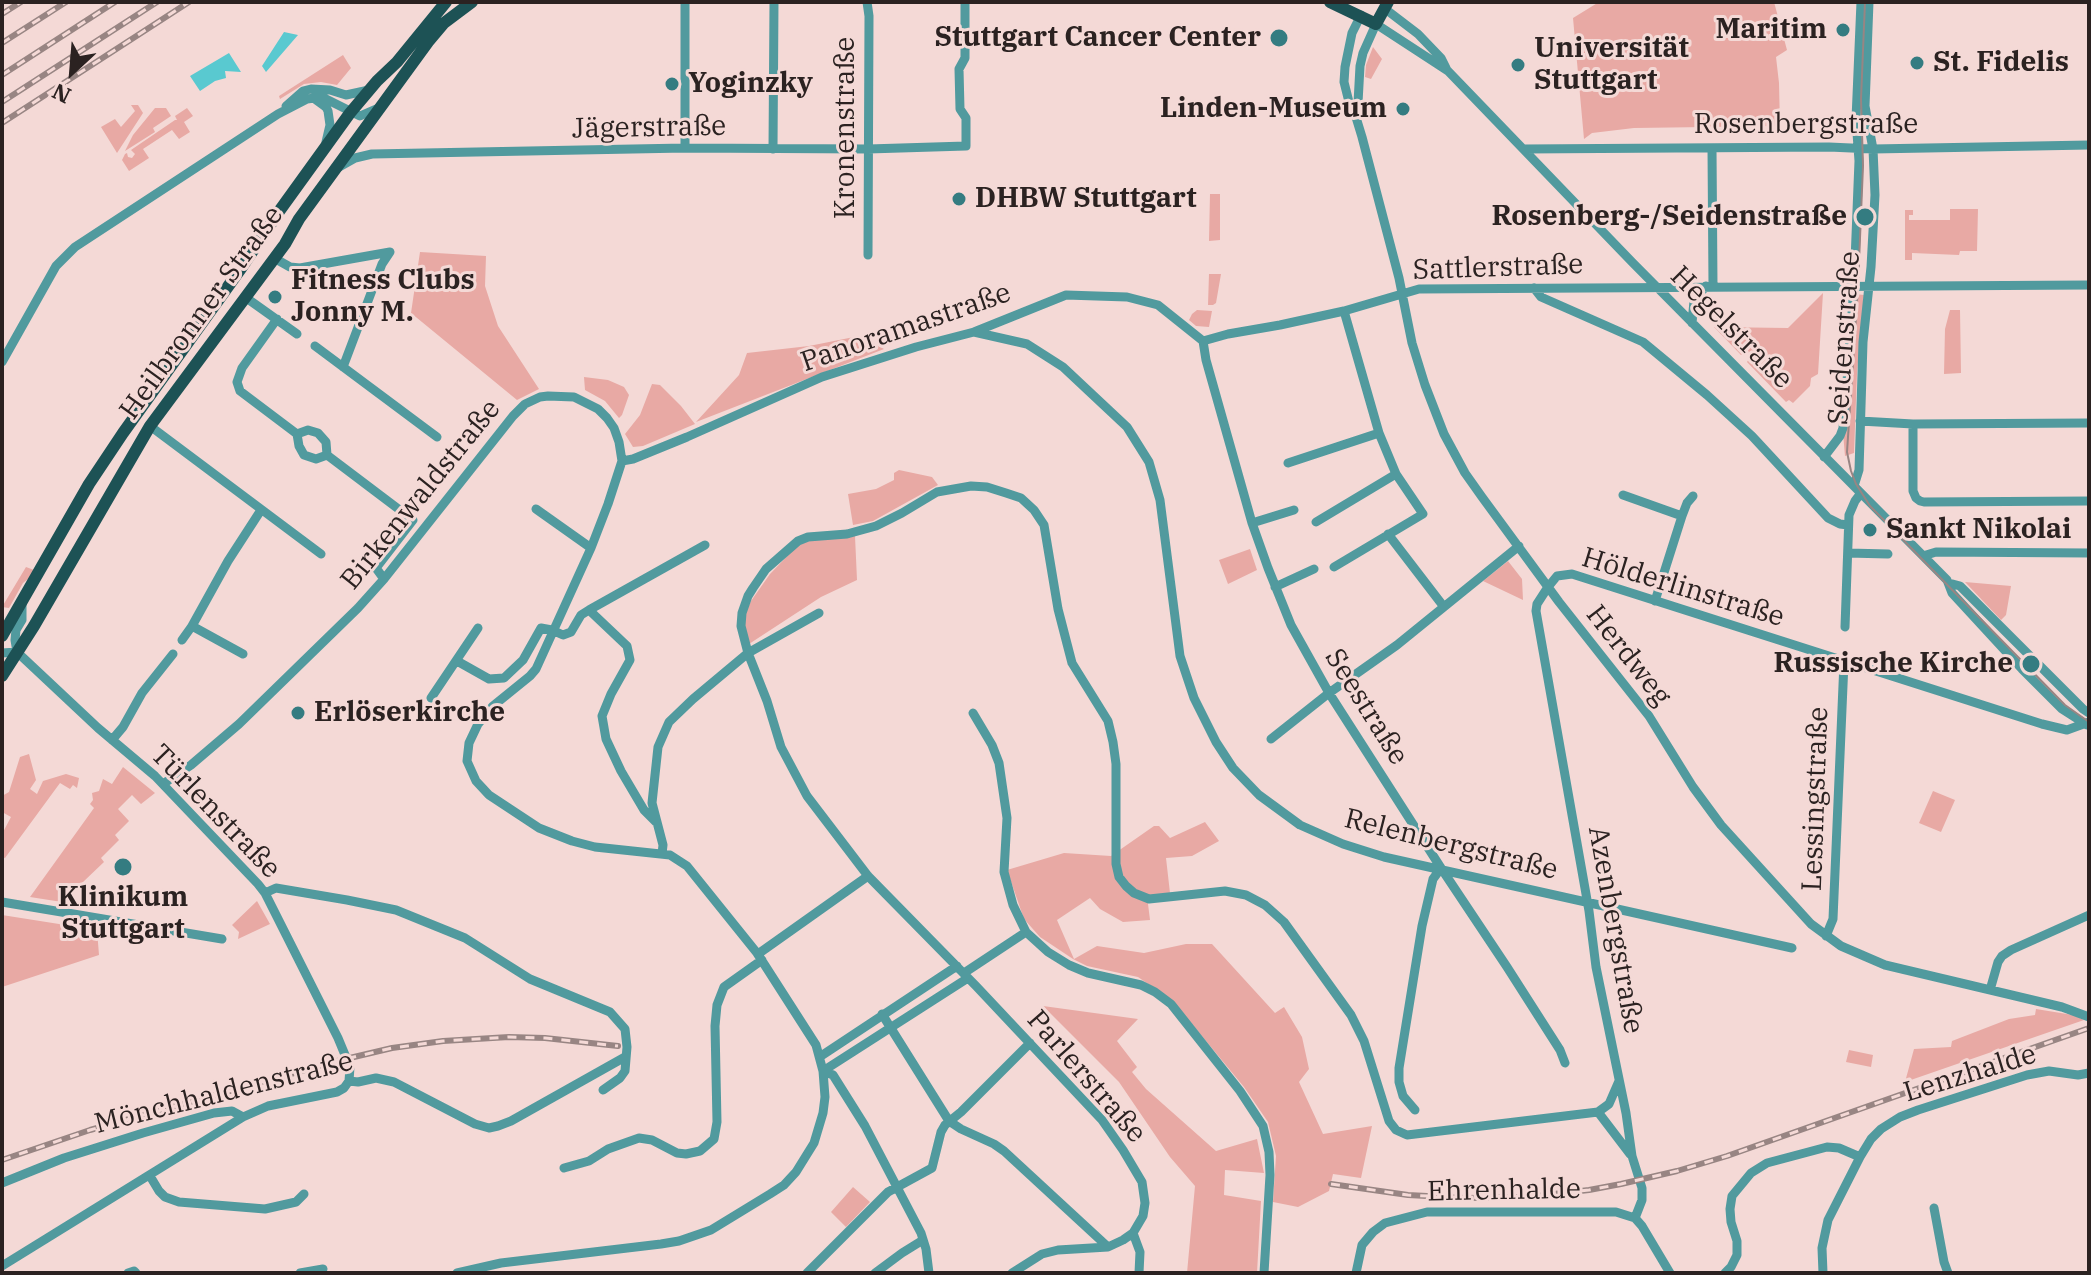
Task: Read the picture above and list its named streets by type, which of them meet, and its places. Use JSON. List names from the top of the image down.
{
  "streets": {
    "main road": ["Heilbronner Straße", "Hegelstraße"],
    "street": [
      "Rosenbergstraße",
      "Jägerstraße",
      "Kronenstraße",
      "Sattlerstraße",
      "Panoramastraße",
      "Seidenstraße",
      "Birkenwaldstraße",
      "Hölderlinstraße",
      "Herdweg",
      "Seestraße",
      "Lessingstraße",
      "Türlenstraße",
      "Relenbergstraße",
      "Azenbergstraße",
      "Lenzhalde",
      "Parlerstraße",
      "Mönchhaldenstraße",
      "Ehrenhalde"
    ]
  },
  "crossings": [
    ["Rosenbergstraße", "Hegelstraße"],
    ["Rosenbergstraße", "Seidenstraße"],
    ["Jägerstraße", "Kronenstraße"],
    ["Jägerstraße", "Heilbronner Straße"],
    ["Sattlerstraße", "Panoramastraße"],
    ["Sattlerstraße", "Hegelstraße"],
    ["Sattlerstraße", "Seidenstraße"],
    ["Sattlerstraße", "Herdweg"],
    ["Sattlerstraße", "Seestraße"],
    ["Heilbronner Straße", "Türlenstraße"],
    ["Panoramastraße", "Birkenwaldstraße"],
    ["Panoramastraße", "Seestraße"],
    ["Panoramastraße", "Relenbergstraße"],
    ["Hegelstraße", "Seidenstraße"],
    ["Hegelstraße", "Hölderlinstraße"],
    ["Hegelstraße", "Herdweg"],
    ["Birkenwaldstraße", "Türlenstraße"],
    ["Hölderlinstraße", "Herdweg"],
    ["Hölderlinstraße", "Lessingstraße"],
    ["Hölderlinstraße", "Azenbergstraße"],
    ["Herdweg", "Lessingstraße"],
    ["Herdweg", "Azenbergstraße"],
    ["Seestraße", "Relenbergstraße"],
    ["Türlenstraße", "Mönchhaldenstraße"],
    ["Relenbergstraße", "Azenbergstraße"],
    ["Azenbergstraße", "Ehrenhalde"]
  ],
  "places": [
    "Maritim",
    "Stuttgart Cancer Center",
    "St. Fidelis",
    "Universität Stuttgart",
    "Yoginzky",
    "Linden-Museum",
    "DHBW Stuttgart",
    "Rosenberg-/Seidenstraße",
    "Fitness Clubs Jonny M.",
    "Sankt Nikolai",
    "Russische Kirche",
    "Erlöserkirche",
    "Klinikum Stuttgart"
  ],
  "north": "bottom left"
}
